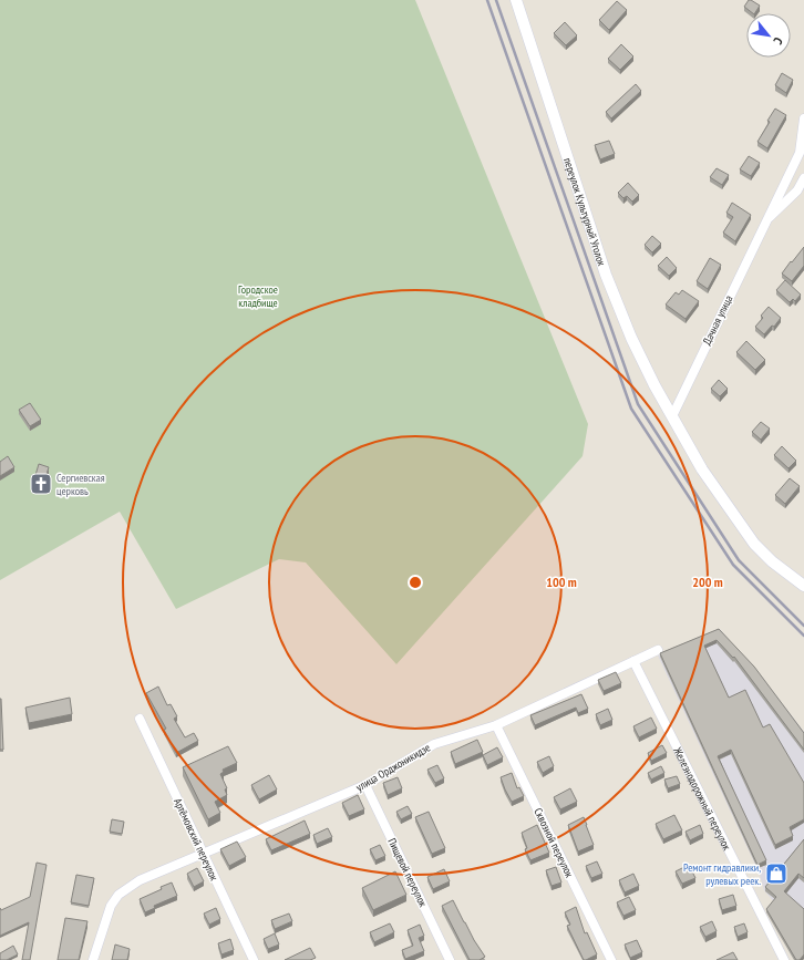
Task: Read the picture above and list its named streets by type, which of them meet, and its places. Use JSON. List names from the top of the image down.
{
  "streets": {
    "street": [
      "переулок Культурный Уголок",
      "Дачная улица",
      "улица Орджоникидзе",
      "Железнодорожный переулок",
      "Артёмовский переулок",
      "Сквозной переулок",
      "Пищевой переулок"
    ]
  },
  "crossings": [
    ["переулок Культурный Уголок", "Дачная улица"],
    ["улица Орджоникидзе", "Железнодорожный переулок"],
    ["улица Орджоникидзе", "Артёмовский переулок"],
    ["улица Орджоникидзе", "Сквозной переулок"],
    ["улица Орджоникидзе", "Пищевой переулок"]
  ],
  "parks": ["Городское кладбище"],
  "places": {
    "church": ["Сергиевская церковь"],
    "shop": ["Ремонт гидравлики, рулевых реек."]
  },
  "north": "bottom right",
  "rings": ["100 m", "200 m"]
}
